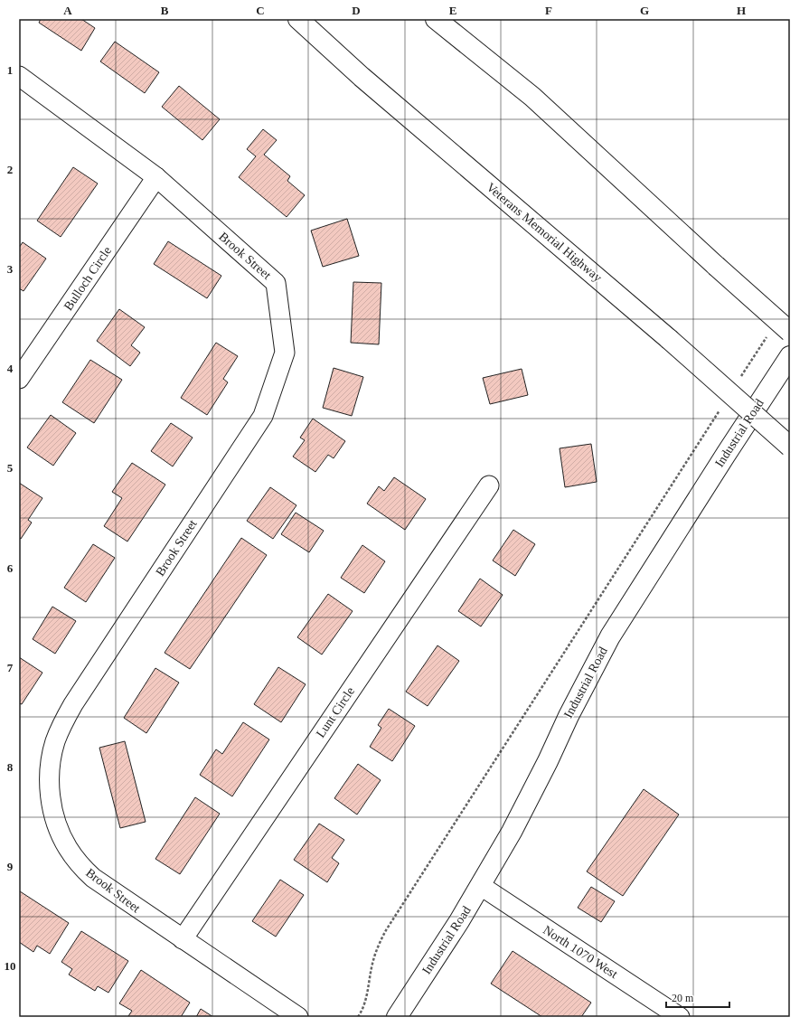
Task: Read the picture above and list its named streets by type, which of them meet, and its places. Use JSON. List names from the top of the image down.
{
  "streets": {
    "main road": ["Veterans Memorial Highway", "Industrial Road"],
    "street": [
      "Brook Street",
      "Bulloch Circle",
      "Lunt Circle",
      "North 1070 West"
    ]
  },
  "crossings": [
    ["Brook Street", "Bulloch Circle"],
    ["Brook Street", "Lunt Circle"],
    ["Industrial Road", "North 1070 West"]
  ],
  "scale_bar": "20 m",
  "grid": {
    "columns": [
      "A",
      "B",
      "C",
      "D",
      "E",
      "F",
      "G",
      "H"
    ],
    "rows": [
      "1",
      "2",
      "3",
      "4",
      "5",
      "6",
      "7",
      "8",
      "9",
      "10"
    ]
  }
}
